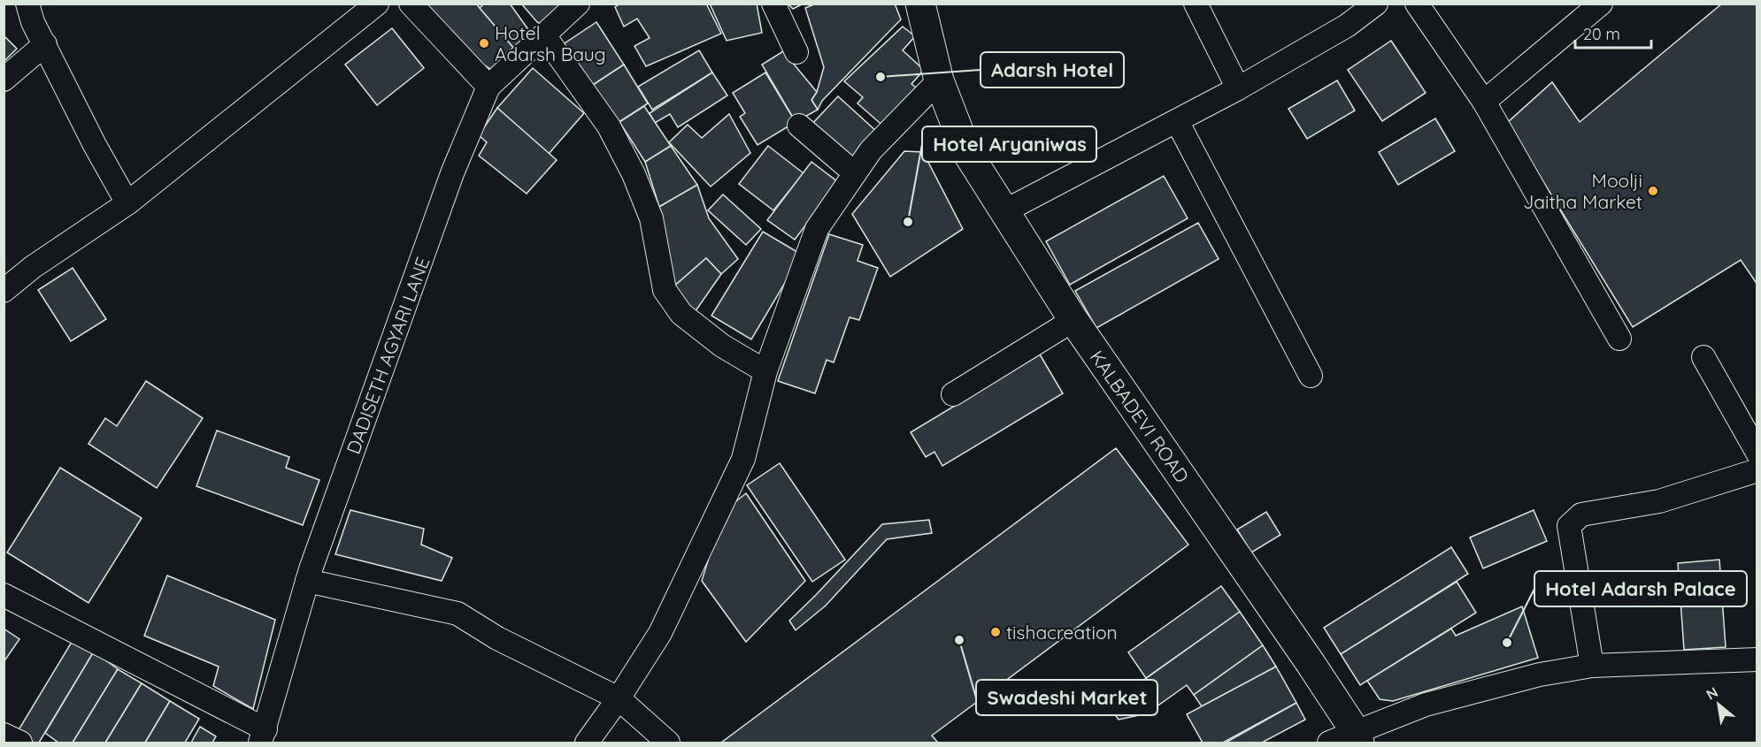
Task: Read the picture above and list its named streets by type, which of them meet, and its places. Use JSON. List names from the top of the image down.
{
  "streets": {
    "main road": ["KALBADEVI ROAD"],
    "street": ["DADISETH AGYARI LANE"]
  },
  "places": [
    "Hotel Adarsh Baug",
    "Adarsh Hotel",
    "Moolji Jaitha Market",
    "Hotel Aryaniwas",
    "tishacreation",
    "Swadeshi Market",
    "Hotel Adarsh Palace"
  ],
  "scale_bar": "20 m",
  "north": "top left"
}
